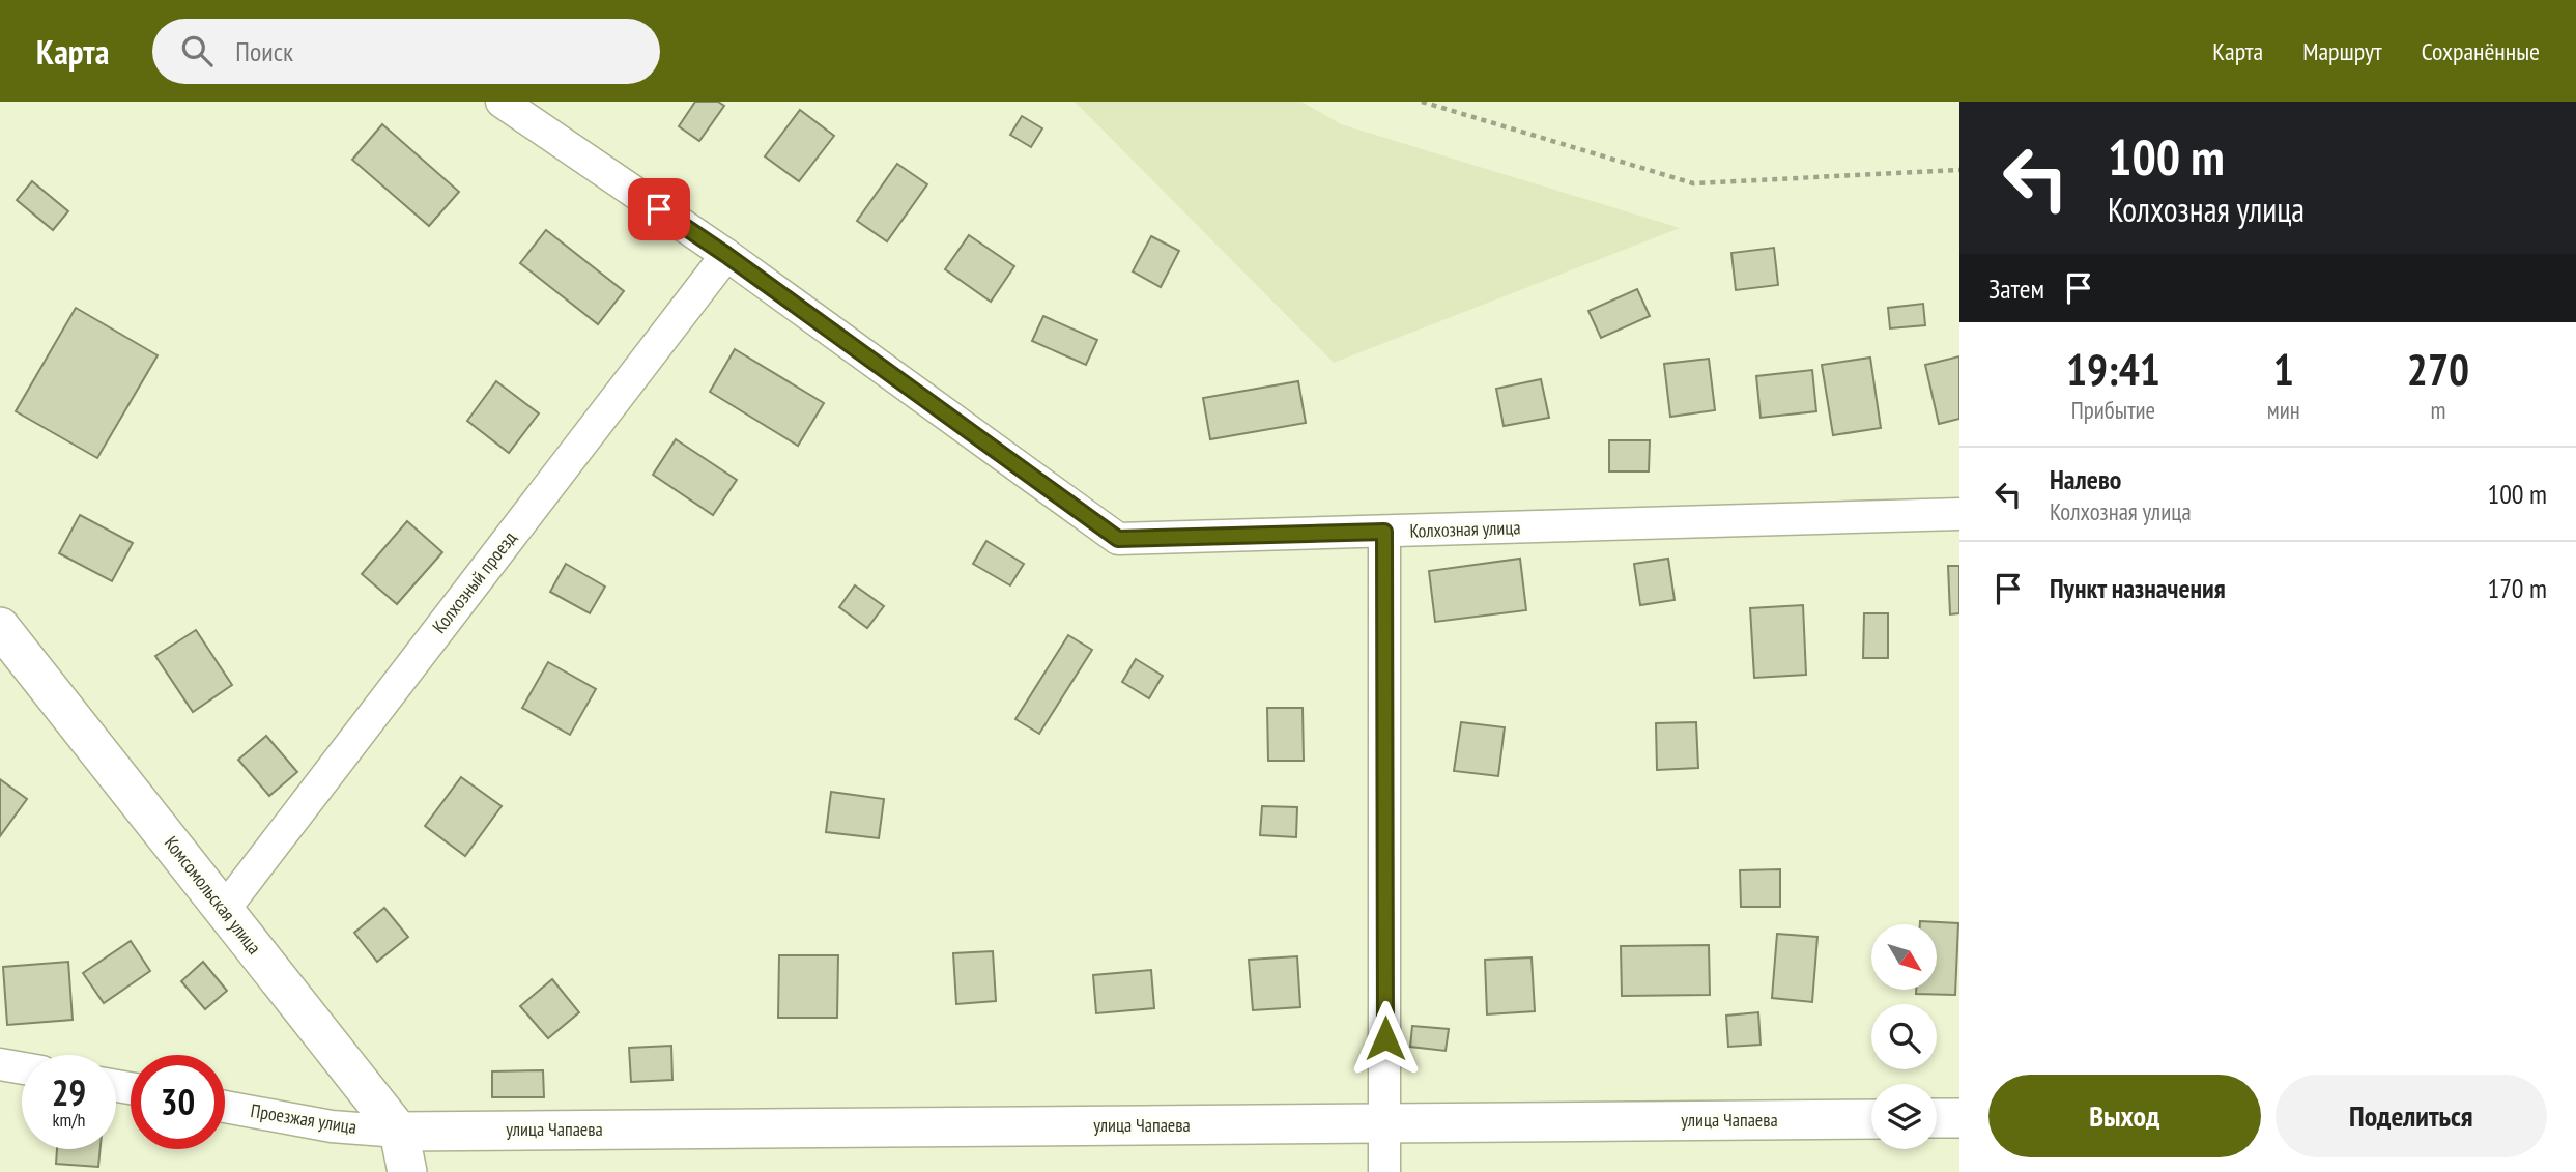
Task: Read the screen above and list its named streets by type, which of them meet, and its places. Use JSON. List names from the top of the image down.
{
  "streets": {
    "street": [
      "Колхозная улица",
      "Колхозный проезд",
      "Комсомольская улица",
      "Проезжая улица",
      "улица Чапаева"
    ]
  },
  "crossings": [
    ["Колхозная улица", "Колхозный проезд"],
    ["Колхозный проезд", "Комсомольская улица"],
    ["Комсомольская улица", "Проезжая улица"],
    ["Комсомольская улица", "улица Чапаева"],
    ["Проезжая улица", "улица Чапаева"]
  ],
  "north": "bottom right",
  "page": {
    "header": "Карта",
    "search": "Поиск",
    "nav": ["Карта", "Маршрут", "Сохранённые"],
    "turn": ["100 m", "Колхозная улица"],
    "then": "Затем",
    "eta": [
      "19:41",
      "Прибытие",
      "1",
      "мин",
      "270",
      "m"
    ],
    "list": [
      {
        "name": "Налево",
        "note": "Колхозная улица",
        "value": "100 m"
      },
      {
        "name": "Пункт назначения",
        "value": "170 m"
      }
    ],
    "speed": "29 km/h",
    "limit": "30",
    "buttons": ["Выход", "Поделиться"]
  }
}
